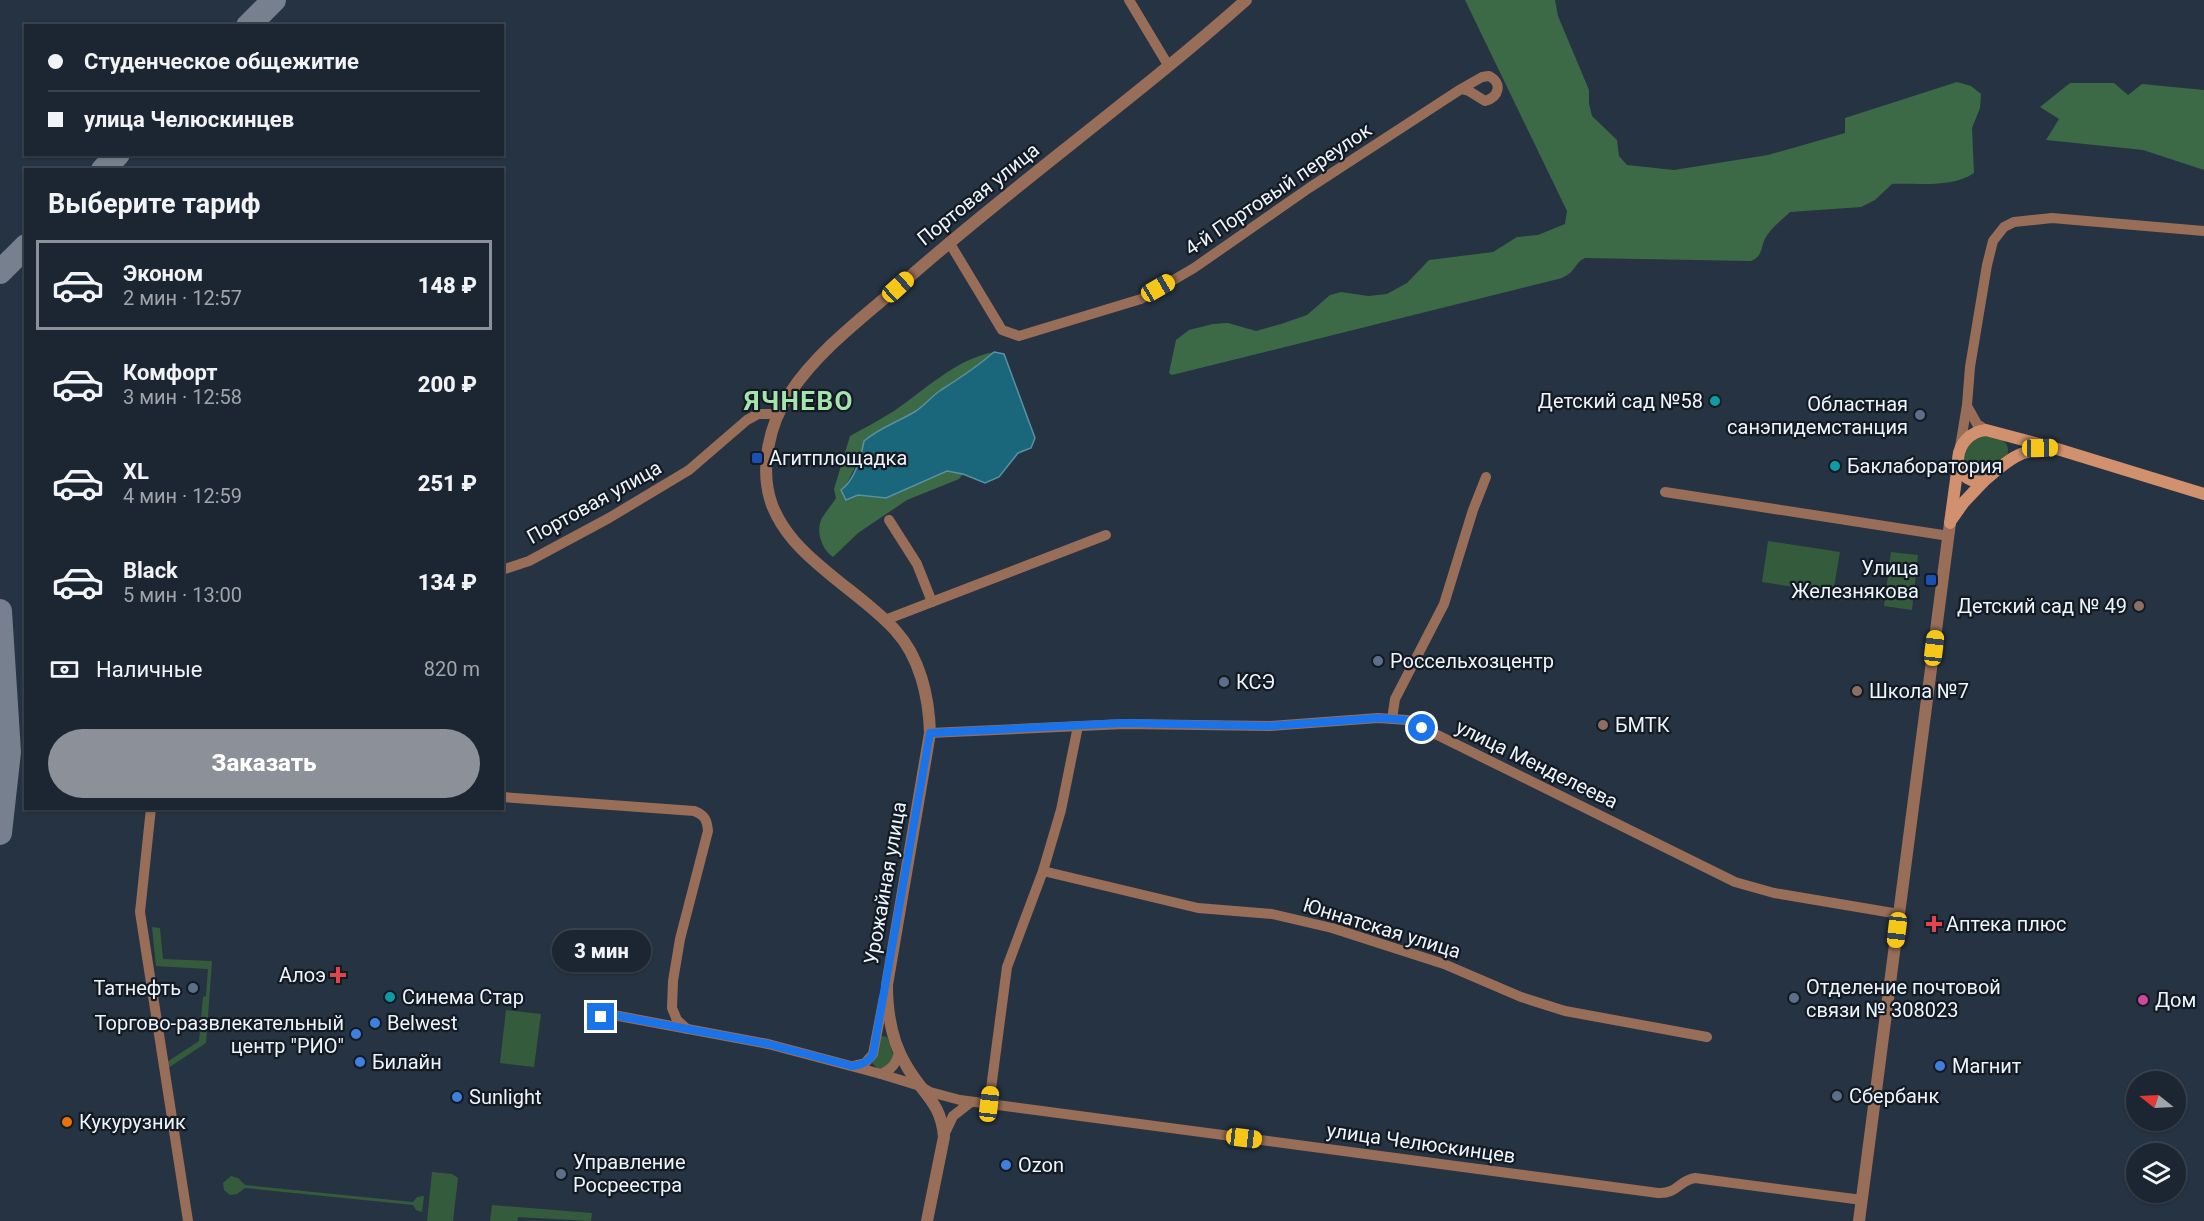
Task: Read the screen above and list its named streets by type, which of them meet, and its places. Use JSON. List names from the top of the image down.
{
  "streets": {
    "street": [
      "4-й Портовый переулок",
      "Портовая улица",
      "улица Менделеева",
      "Урожайная улица",
      "Юннатская улица",
      "улица Челюскинцев"
    ]
  },
  "crossings": [
    ["4-й Портовый переулок", "Портовая улица"],
    ["Портовая улица", "Урожайная улица"],
    ["улица Менделеева", "Урожайная улица"],
    ["Урожайная улица", "улица Челюскинцев"]
  ],
  "districts": ["ЯЧНЕВО"],
  "places": {
    "other": [
      "Детский сад №58",
      "Областная санэпидемстанция",
      "Баклаборатория",
      "Детский сад № 49",
      "Россельхозцентр",
      "КСЭ",
      "Школа №7",
      "БМТК",
      "Татнефть",
      "Синема Стар",
      "Отделение почтовой связи № 308023",
      "Дом",
      "Belwest",
      "Торгово-развлекательный центр \"РИО\"",
      "Билайн",
      "Магнит",
      "Сбербанк",
      "Sunlight",
      "Кукурузник",
      "Ozon",
      "Управление Росреестра"
    ],
    "transit": ["Агитплощадка", "Улица Железнякова"],
    "health": ["Аптека плюс", "Алоэ"]
  },
  "north": "left",
  "page": {
    "banner": ["Студенческое общежитие", "улица Челюскинцев"],
    "heading": "Выберите тариф",
    "list": [
      {
        "name": "Эконом",
        "note": "2 мин · 12:57",
        "value": "148 ₽"
      },
      {
        "name": "Комфорт",
        "note": "3 мин · 12:58",
        "value": "200 ₽"
      },
      {
        "name": "XL",
        "note": "4 мин · 12:59",
        "value": "251 ₽"
      },
      {
        "name": "Black",
        "note": "5 мин · 13:00",
        "value": "134 ₽"
      }
    ],
    "pay": ["Наличные", "820 m"],
    "buttons": "Заказать",
    "bubble": "3 мин"
  }
}
